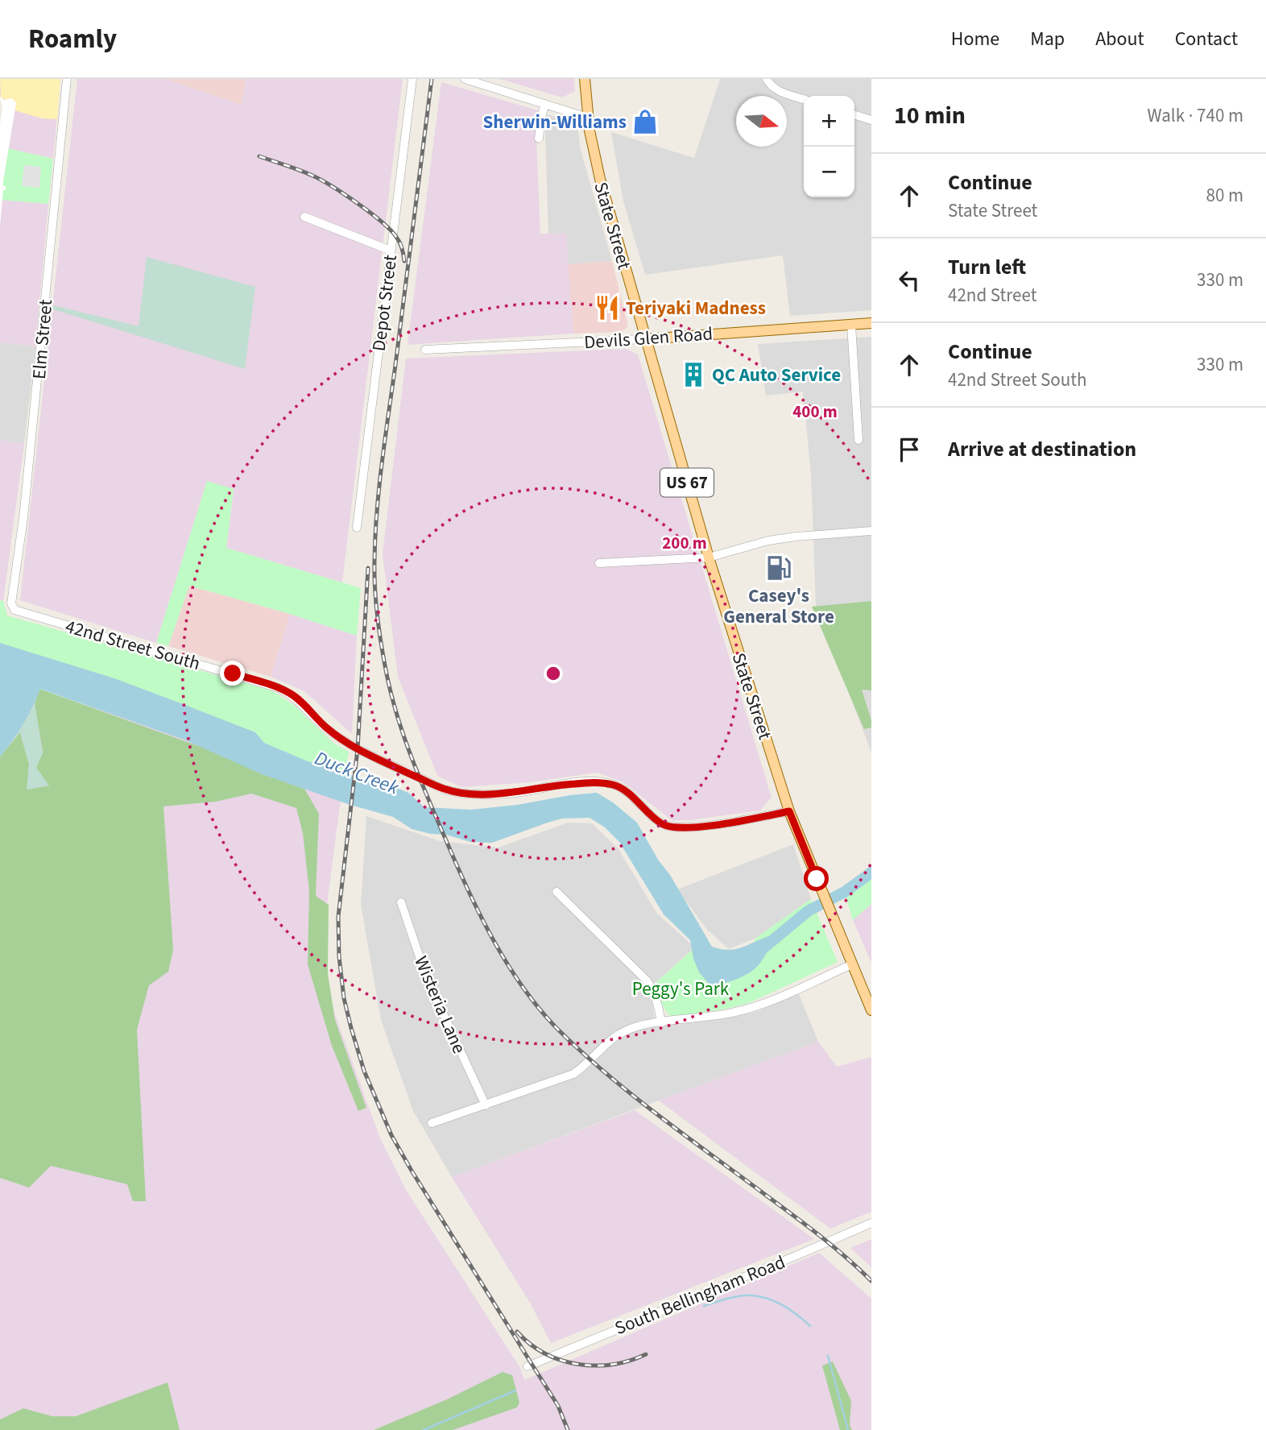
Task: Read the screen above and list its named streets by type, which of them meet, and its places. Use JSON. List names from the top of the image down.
{
  "streets": {
    "main road": ["State Street", "Devils Glen Road", "US 67"],
    "street": [
      "Depot Street",
      "Elm Street",
      "42nd Street South",
      "Wisteria Lane",
      "South Bellingham Road"
    ]
  },
  "crossings": [
    ["State Street", "Devils Glen Road"],
    ["State Street", "42nd Street South"],
    ["Elm Street", "42nd Street South"]
  ],
  "water": ["Duck Creek"],
  "parks": ["Peggy's Park"],
  "places": {
    "shop": ["Sherwin-Williams"],
    "restaurant": ["Teriyaki Madness"],
    "building": ["QC Auto Service"],
    "fuel station": ["Casey's General Store"]
  },
  "north": "right",
  "page": {
    "header": "Roamly",
    "nav": [
      "Home",
      "Map",
      "About",
      "Contact"
    ],
    "heading": ["10 min", "Walk · 740 m"],
    "map_buttons": ["+", "−"],
    "list": [
      ["Continue", "State Street", "80 m"],
      ["Turn left", "42nd Street", "330 m"],
      ["Continue", "42nd Street South", "330 m"],
      "Arrive at destination"
    ]
  },
  "rings": ["400 m", "200 m"]
}
